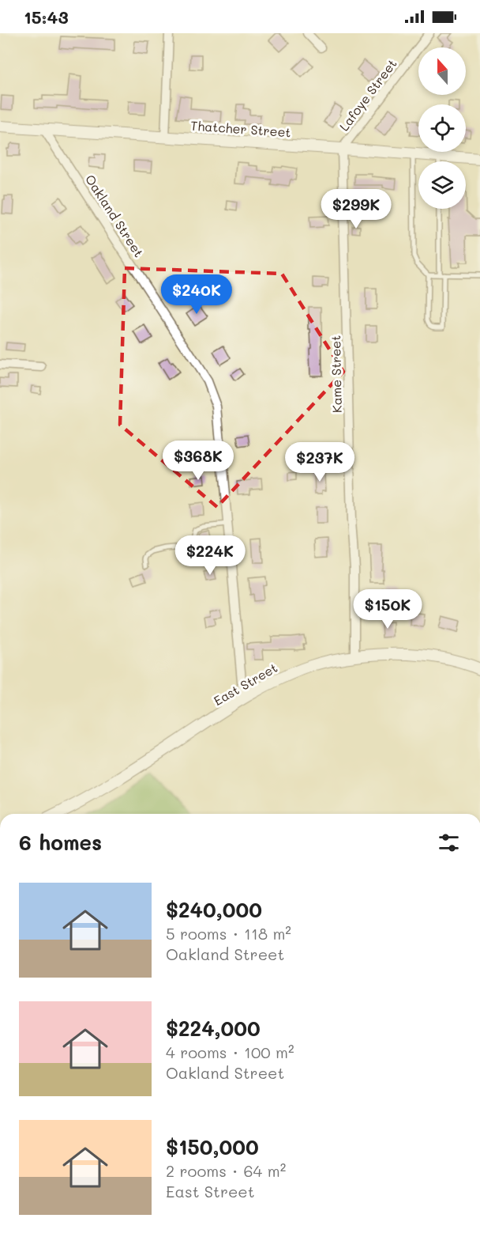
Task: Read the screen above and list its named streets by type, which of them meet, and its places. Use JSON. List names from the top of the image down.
{
  "streets": {
    "street": [
      "Lafoye Street",
      "Thatcher Street",
      "Oakland Street",
      "Kame Street",
      "East Street"
    ]
  },
  "crossings": [
    ["Lafoye Street", "Thatcher Street"],
    ["Lafoye Street", "Kame Street"],
    ["Thatcher Street", "Oakland Street"],
    ["Thatcher Street", "Kame Street"],
    ["Oakland Street", "East Street"],
    ["Kame Street", "East Street"]
  ],
  "north": "top",
  "page": {
    "status": "15:43",
    "price": [
      "$299K",
      "$240K",
      "$368K",
      "$237K",
      "$224K",
      "$150K"
    ],
    "heading": "6 homes",
    "list": [
      {
        "name": "$240,000",
        "note": "5 rooms · 118 m² · Oakland Street"
      },
      {
        "name": "$224,000",
        "note": "4 rooms · 100 m² · Oakland Street"
      },
      {
        "name": "$150,000",
        "note": "2 rooms · 64 m² · East Street"
      }
    ]
  }
}
